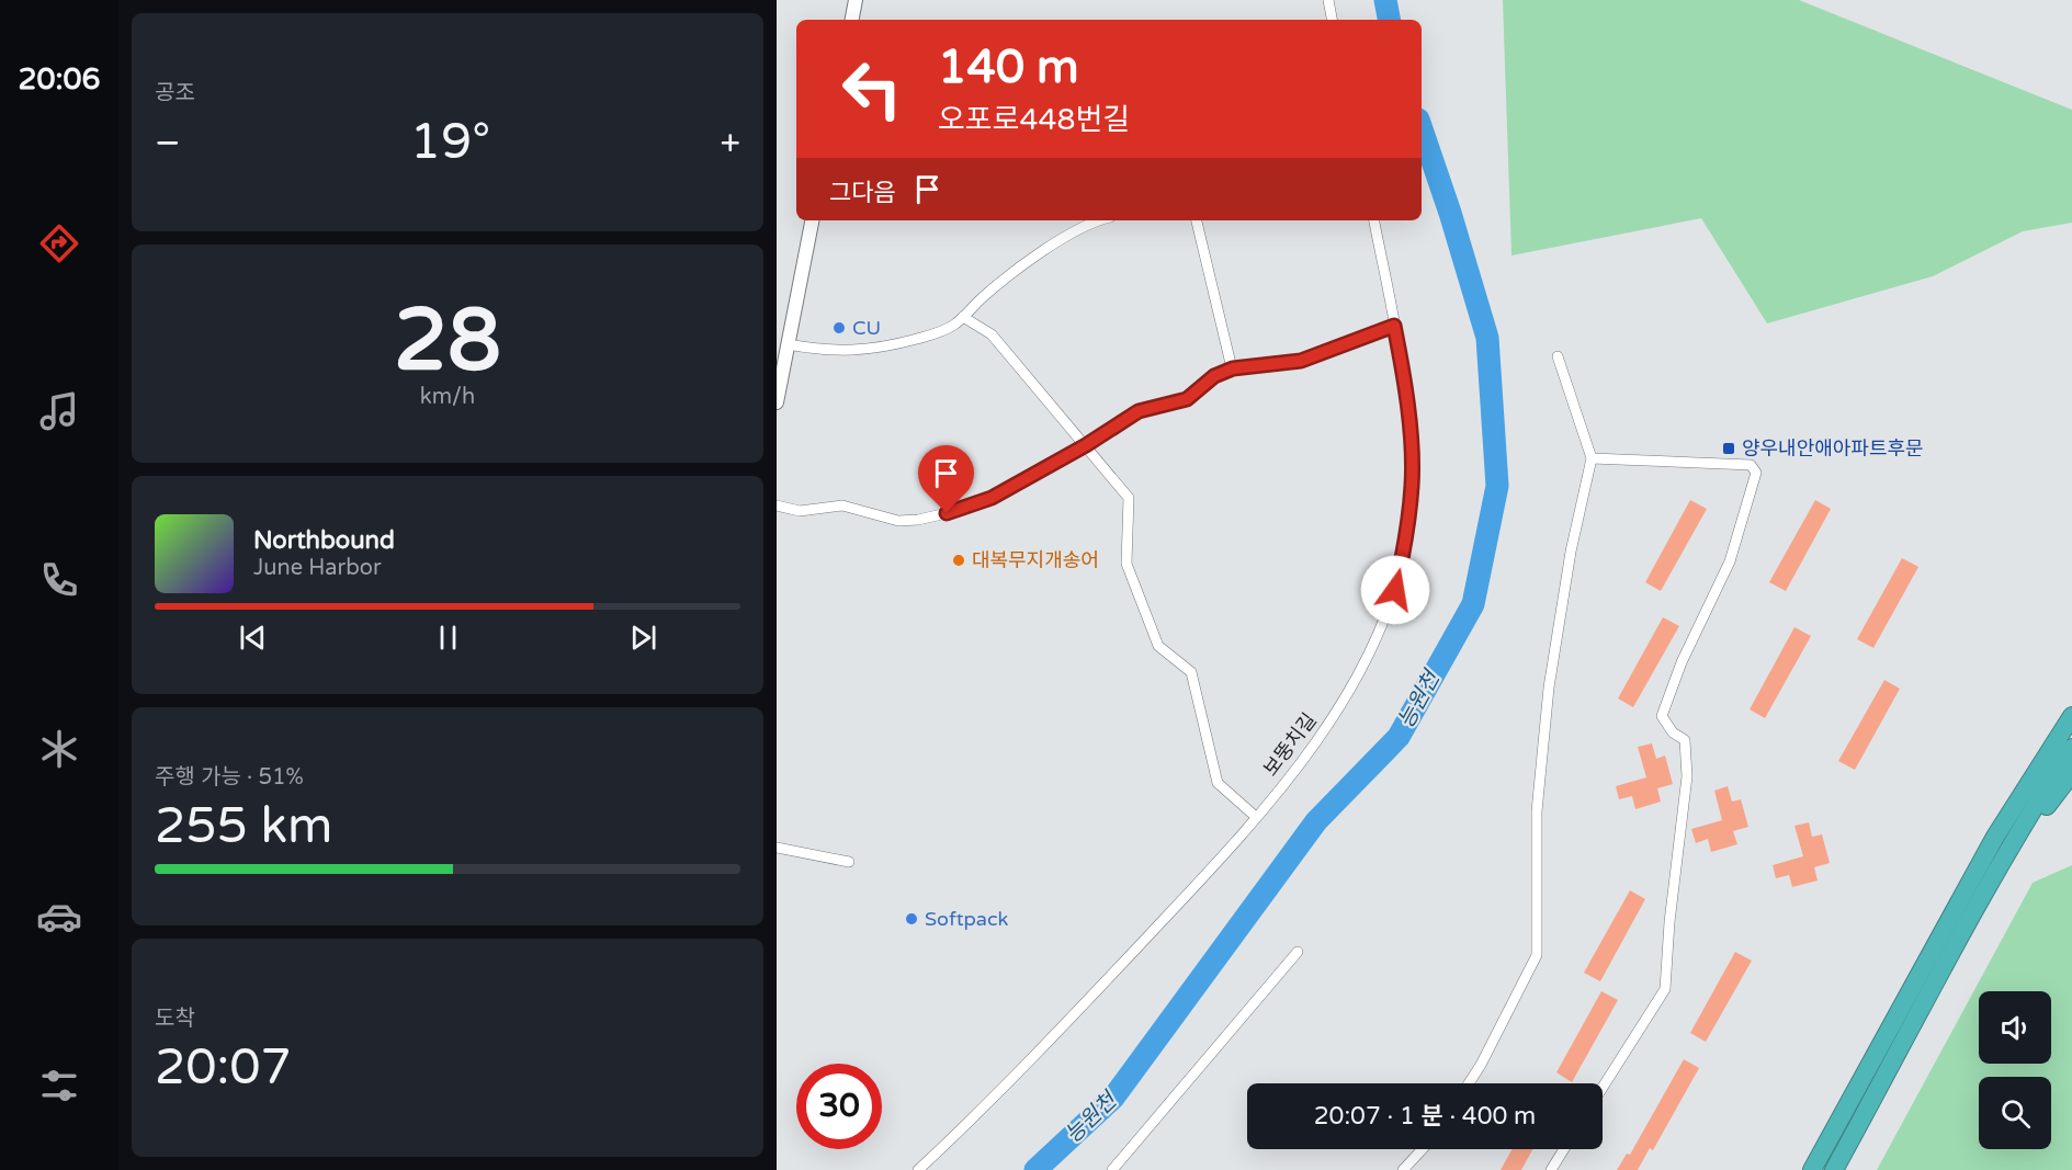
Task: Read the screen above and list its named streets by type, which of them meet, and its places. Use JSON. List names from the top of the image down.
{
  "streets": {
    "street": ["보뚱치길"]
  },
  "water": ["능원천"],
  "places": {
    "other": ["CU", "대복무지개송어", "Softpack"],
    "transit": ["양우내안애아파트후문"]
  },
  "page": {
    "tabs": "20:06",
    "tile": [
      "공조",
      ["28", "km/h"],
      ["주행 가능 · 51%", "255 km"],
      ["도착", "20:07"]
    ],
    "turn": ["140 m", "오포로448번길"],
    "heat": ["−", "19°", "+"],
    "then": "그다음",
    "song": ["Northbound", "June Harbor"],
    "limit": "30",
    "trip": "20:07 · 1 분 · 400 m"
  }
}
